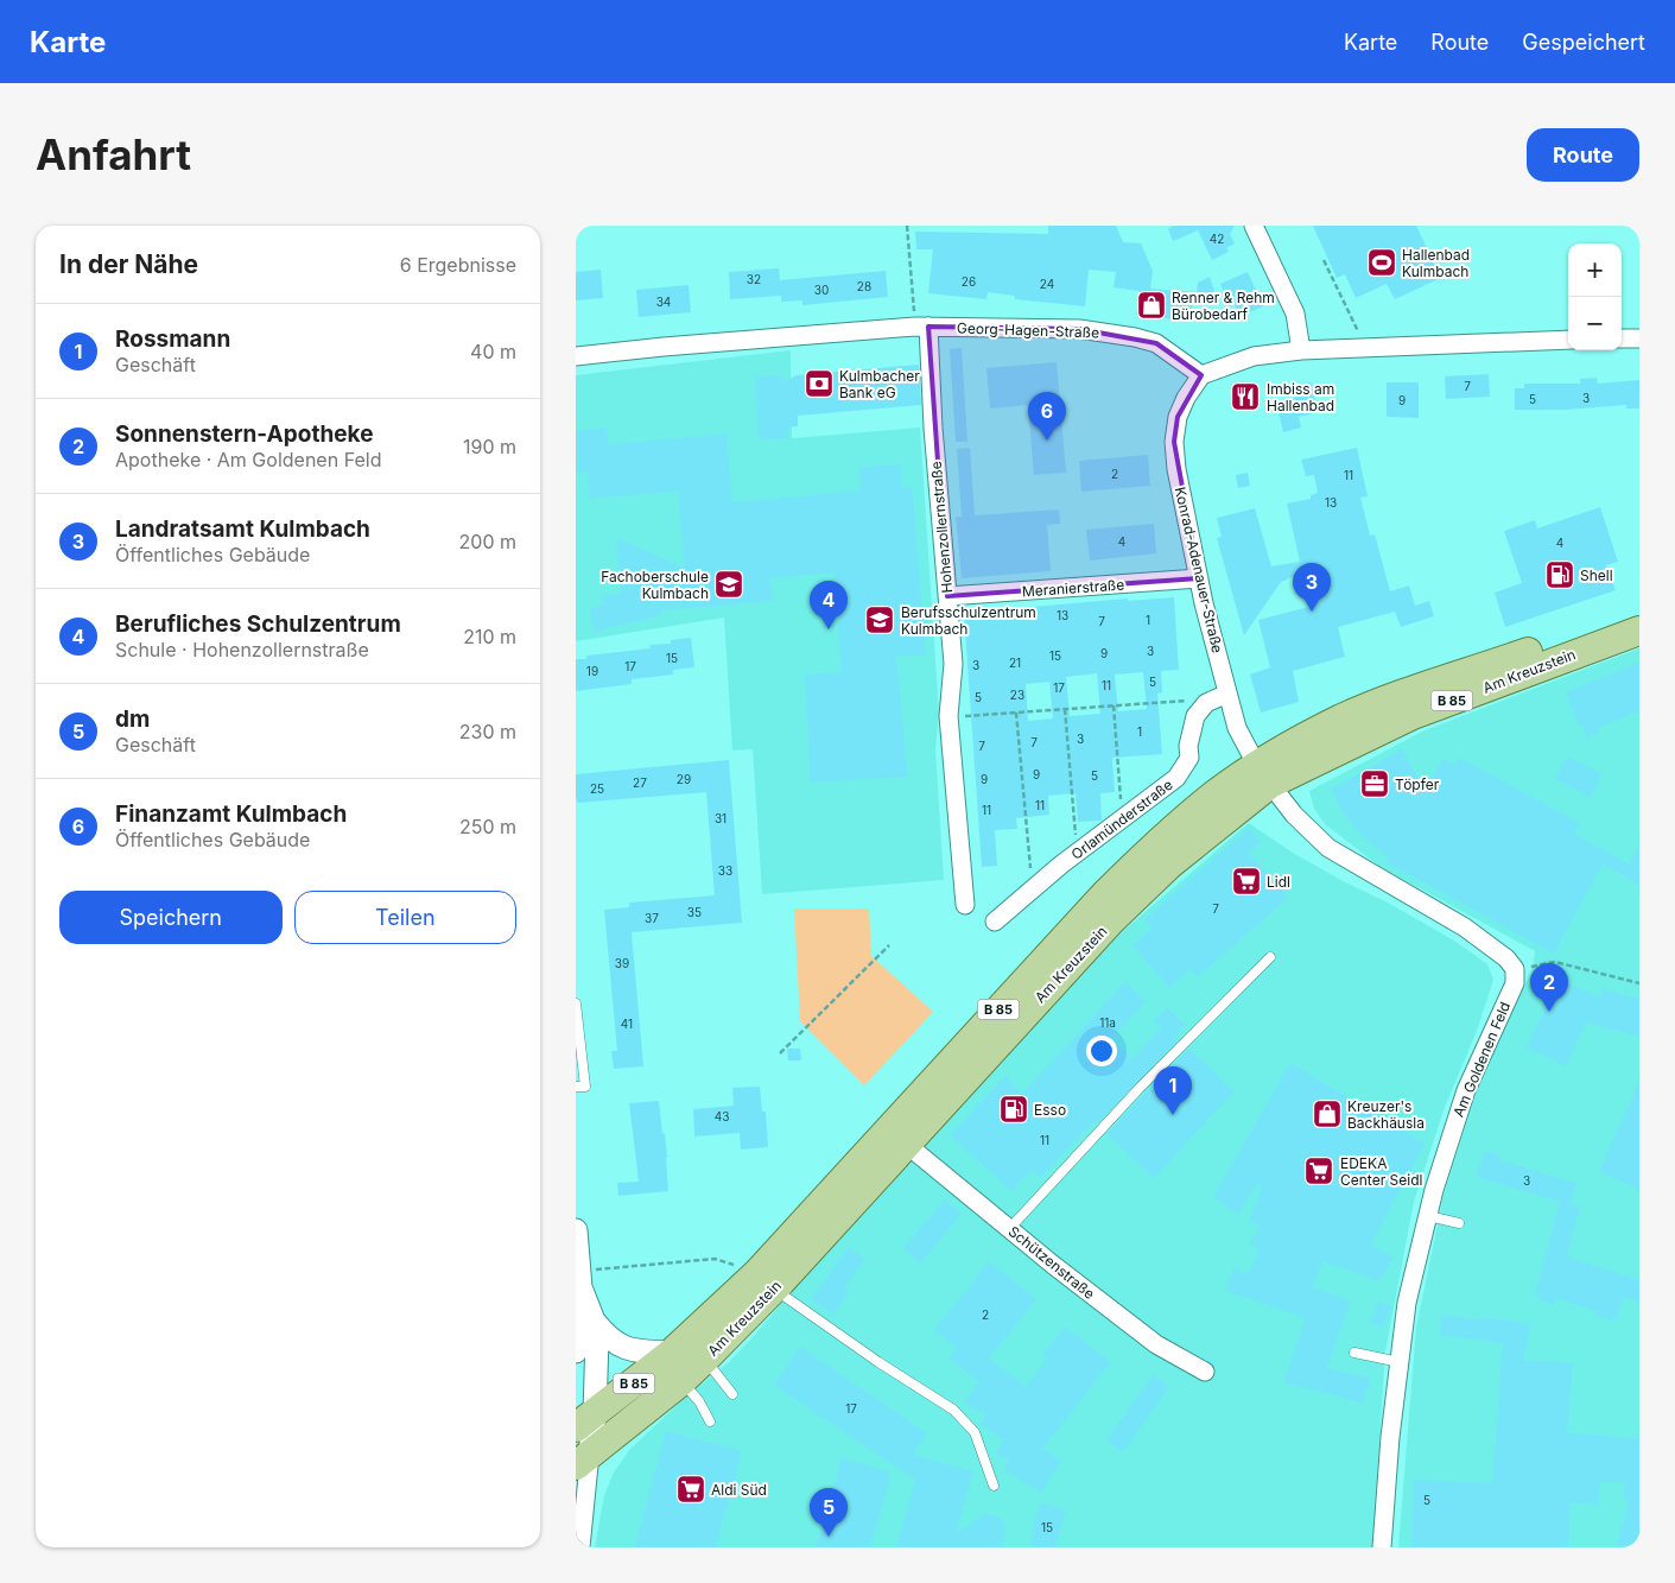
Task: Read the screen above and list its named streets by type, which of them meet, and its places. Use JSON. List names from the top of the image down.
{
  "streets": {
    "main road": ["Am Kreuzstein", "B 85"],
    "street": [
      "Georg-Hagen-Straße",
      "Hohenzollernstraße",
      "Konrad-Adenauer-Straße",
      "Meranierstraße",
      "Orlamünderstraße",
      "Am Goldenen Feld",
      "Schützenstraße"
    ]
  },
  "crossings": [
    ["Georg-Hagen-Straße", "Hohenzollernstraße"],
    ["Georg-Hagen-Straße", "Konrad-Adenauer-Straße"],
    ["Hohenzollernstraße", "Meranierstraße"],
    ["Konrad-Adenauer-Straße", "Meranierstraße"],
    ["Konrad-Adenauer-Straße", "Am Kreuzstein"],
    ["Konrad-Adenauer-Straße", "Orlamünderstraße"],
    ["Am Kreuzstein", "Schützenstraße"]
  ],
  "places": {
    "sports": ["Hallenbad Kulmbach"],
    "shop": ["Renner & Rehm Bürobedarf", "Kreuzer's Backhäusla"],
    "bank": ["Kulmbacher Bank eG"],
    "restaurant": ["Imbiss am Hallenbad"],
    "fuel station": ["Shell", "Esso"],
    "school or university": ["Fachoberschule Kulmbach", "Berufsschulzentrum Kulmbach"],
    "office": ["Töpfer"],
    "supermarket": ["Lidl", "EDEKA Center Seidl", "Aldi Süd"]
  },
  "house_numbers": [
    "42",
    "32",
    "26",
    "24",
    "28",
    "30",
    "34",
    "7",
    "3",
    "5",
    "9",
    "2",
    "11",
    "13",
    "4",
    "4",
    "13",
    "1",
    "7",
    "3",
    "9",
    "15",
    "15",
    "21",
    "3",
    "17",
    "19",
    "5",
    "11",
    "17",
    "23",
    "5",
    "1",
    "3",
    "7",
    "7",
    "9",
    "5",
    "29",
    "9",
    "27",
    "25",
    "11",
    "11",
    "31",
    "33",
    "7",
    "35",
    "37",
    "39",
    "11a",
    "41",
    "43",
    "11",
    "3",
    "2",
    "17",
    "5",
    "15"
  ],
  "page": {
    "header": "Karte",
    "nav": ["Karte", "Route", "Gespeichert"],
    "buttons": [
      "Route",
      ["Speichern", "Teilen"]
    ],
    "title": "Anfahrt",
    "heading": ["In der Nähe", "6 Ergebnisse"],
    "map_buttons": ["+", "−"],
    "list": [
      {
        "mark": "1",
        "name": "Rossmann",
        "note": "Geschäft",
        "value": "40 m"
      },
      {
        "mark": "2",
        "name": "Sonnenstern-Apotheke",
        "note": "Apotheke · Am Goldenen Feld",
        "value": "190 m"
      },
      {
        "mark": "3",
        "name": "Landratsamt Kulmbach",
        "note": "Öffentliches Gebäude",
        "value": "200 m"
      },
      {
        "mark": "4",
        "name": "Berufliches Schulzentrum",
        "note": "Schule · Hohenzollernstraße",
        "value": "210 m"
      },
      {
        "mark": "5",
        "name": "dm",
        "note": "Geschäft",
        "value": "230 m"
      },
      {
        "mark": "6",
        "name": "Finanzamt Kulmbach",
        "note": "Öffentliches Gebäude",
        "value": "250 m"
      }
    ],
    "pins": [
      "6",
      "3",
      "4",
      "2",
      "1",
      "5"
    ]
  }
}
